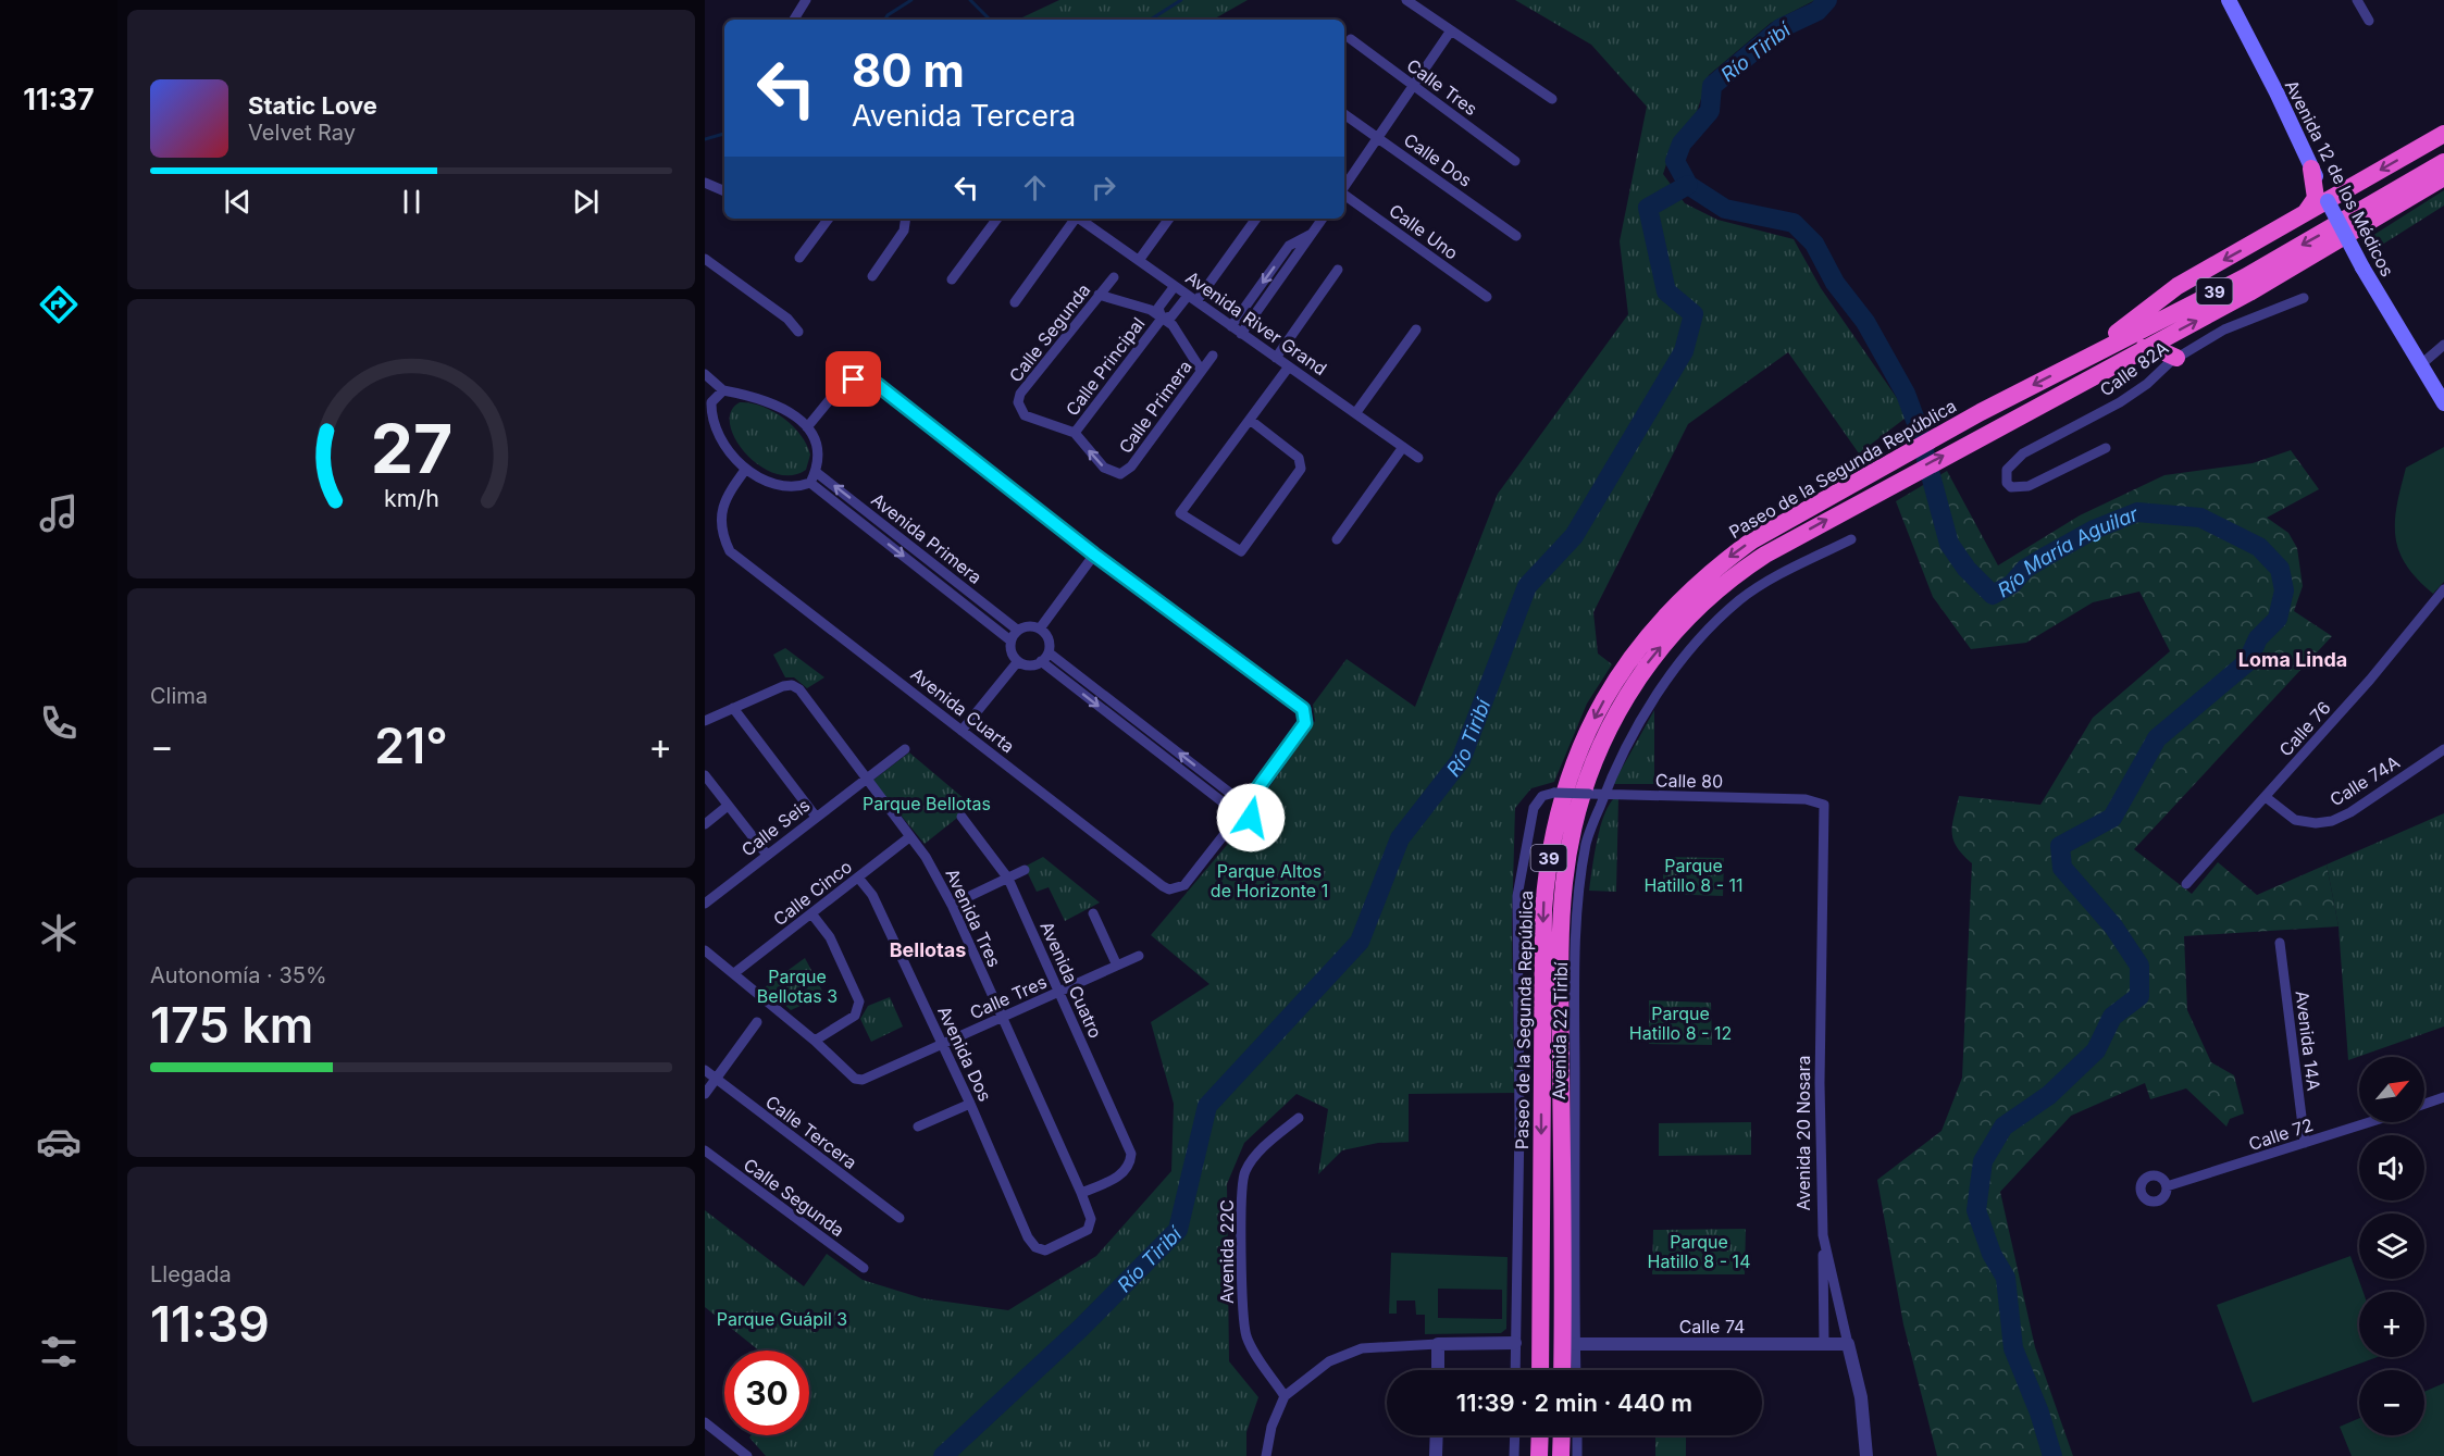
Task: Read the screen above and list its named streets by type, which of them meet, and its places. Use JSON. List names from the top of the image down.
{
  "streets": {
    "highway": ["39", "Paseo de la Segunda República"],
    "main road": ["Avenida 12 de los Médicos"],
    "street": [
      "Calle Tres",
      "Calle Dos",
      "Calle Uno",
      "Avenida River Grand",
      "Calle Segunda",
      "Calle Principal",
      "Calle 82A",
      "Calle Primera",
      "Avenida Primera",
      "Avenida Cuarta",
      "Calle 76",
      "Calle 80",
      "Calle 74A",
      "Calle Seis",
      "Calle Cinco",
      "Avenida Tres",
      "Avenida Cuatro",
      "Avenida 22 Tiribí",
      "Avenida 14A",
      "Avenida Dos",
      "Calle Tercera",
      "Avenida 20 Nosara",
      "Calle 72",
      "Avenida 22C",
      "Calle 74"
    ]
  },
  "crossings": [
    ["Calle Tres", "Avenida Tres"],
    ["Calle Tres", "Avenida Cuatro"],
    ["Calle Tres", "Avenida Dos"],
    ["Avenida River Grand", "Calle Principal"],
    ["Calle Segunda", "Calle Principal"],
    ["Calle Segunda", "Calle Primera"],
    ["Calle Principal", "Calle Primera"],
    ["Calle 76", "Calle 74A"],
    ["Calle 80", "Avenida 22 Tiribí"],
    ["Calle 80", "Avenida 20 Nosara"],
    ["Calle Seis", "Avenida Tres"],
    ["Calle Cinco", "Avenida Tres"],
    ["Calle Cinco", "Avenida Dos"],
    ["Avenida Tres", "Avenida Cuatro"],
    ["Avenida Tres", "Avenida Dos"],
    ["Avenida Cuatro", "Avenida Dos"],
    ["Avenida 22 Tiribí", "Calle 74"],
    ["Avenida 14A", "Calle 72"],
    ["Avenida 20 Nosara", "Calle 74"]
  ],
  "districts": ["Loma Linda", "Bellotas"],
  "water": ["Río Tiribí", "Río María Aguilar"],
  "parks": [
    "Parque Bellotas",
    "Parque Hatillo 8 - 11",
    "Parque Altos de Horizonte 1",
    "Parque Bellotas 3",
    "Parque Hatillo 8 - 12",
    "Parque Hatillo 8 - 14",
    "Parque Guápil 3"
  ],
  "north": "top right",
  "page": {
    "tabs": "11:37",
    "turn": ["80 m", "Avenida Tercera"],
    "song": ["Static Love", "Velvet Ray"],
    "tile": [
      "Clima",
      ["Autonomía · 35%", "175 km"],
      ["Llegada", "11:39"]
    ],
    "heat": ["−", "21°", "+"],
    "map_buttons": ["+", "−"],
    "limit": "30",
    "trip": "11:39 · 2 min · 440 m",
    "gauge": ["27", "km/h"]
  }
}
